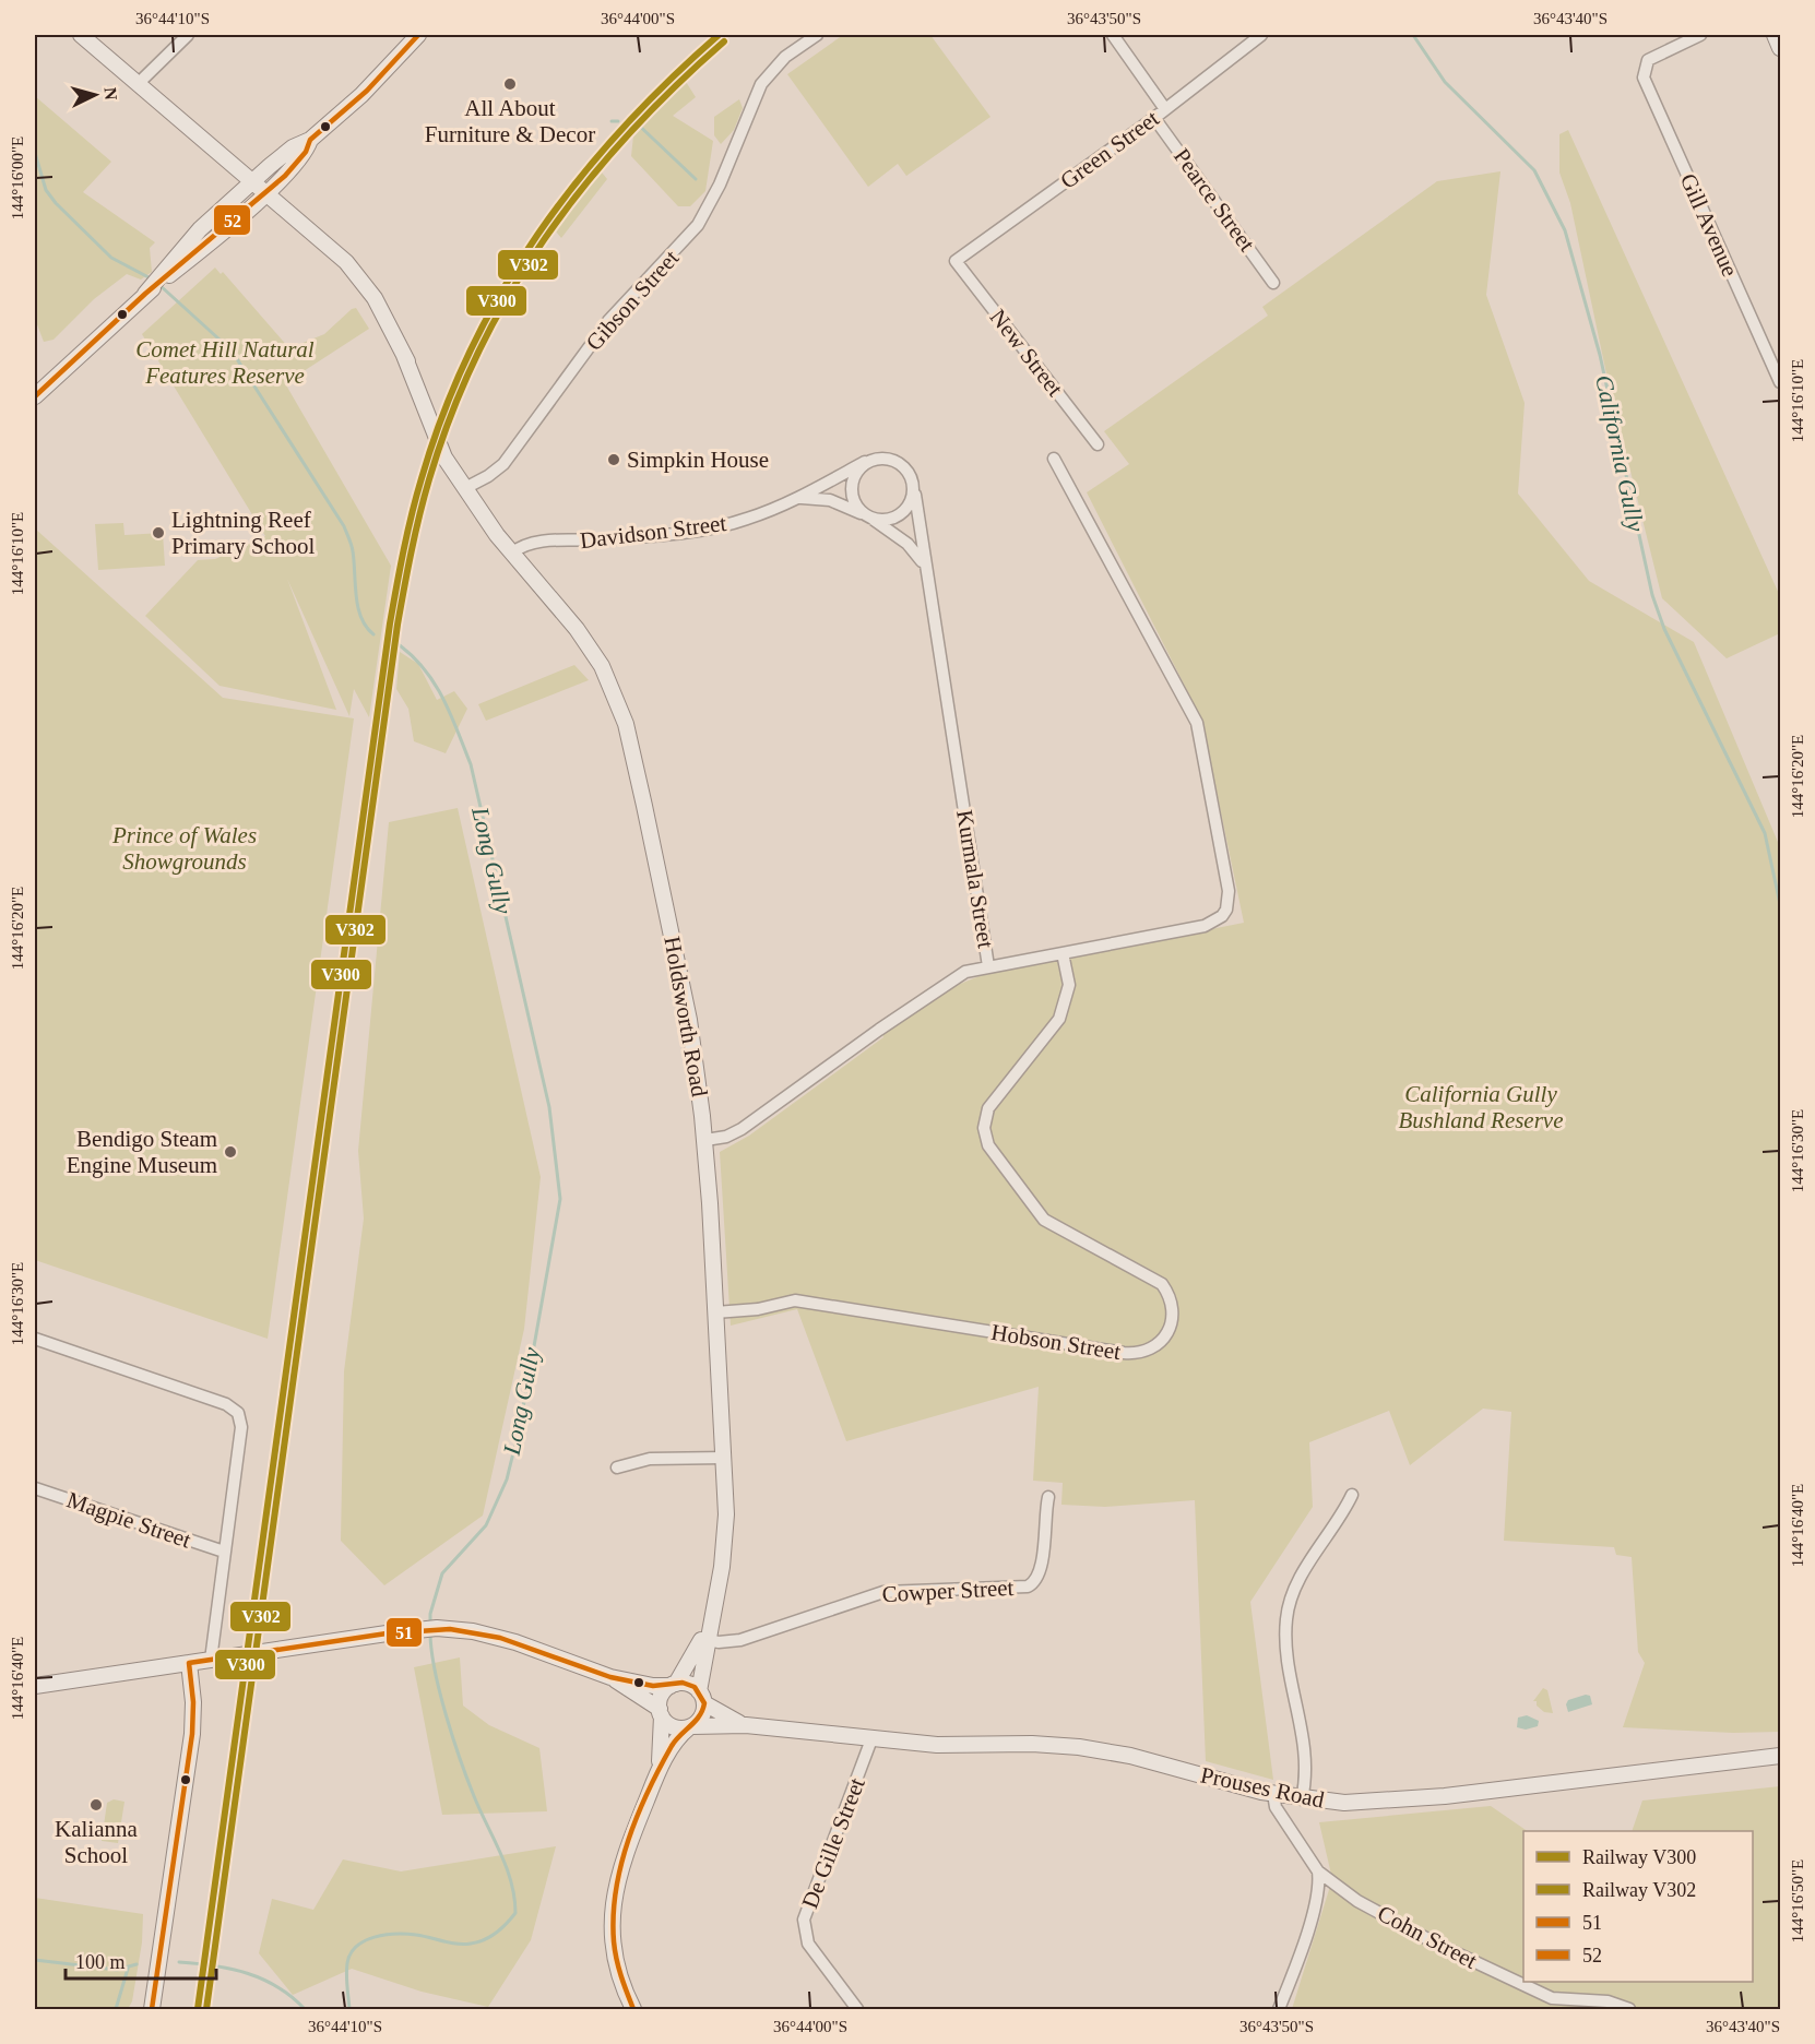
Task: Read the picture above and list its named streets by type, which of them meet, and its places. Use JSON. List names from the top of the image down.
{
  "streets": {
    "main road": ["Holdsworth Road", "Prouses Road"],
    "street": [
      "Green Street",
      "Pearce Street",
      "Gill Avenue",
      "Gibson Street",
      "New Street",
      "Davidson Street",
      "Kurmala Street",
      "Hobson Street",
      "Magpie Street",
      "Cowper Street",
      "De Gille Street",
      "Cohn Street"
    ]
  },
  "crossings": [
    ["Green Street", "Pearce Street"],
    ["Green Street", "New Street"],
    ["Gibson Street", "Holdsworth Road"],
    ["Davidson Street", "Kurmala Street"],
    ["Davidson Street", "Holdsworth Road"],
    ["Kurmala Street", "Holdsworth Road"],
    ["Holdsworth Road", "Hobson Street"],
    ["Holdsworth Road", "Cowper Street"],
    ["Holdsworth Road", "Prouses Road"],
    ["Prouses Road", "De Gille Street"],
    ["Prouses Road", "Cohn Street"]
  ],
  "water": ["California Gully", "Long Gully"],
  "parks": ["Comet Hill Natural Features Reserve", "Prince of Wales Showgrounds", "California Gully Bushland Reserve"],
  "places": [
    "All About Furniture & Decor",
    "Simpkin House",
    "Lightning Reef Primary School",
    "Bendigo Steam Engine Museum",
    "Kalianna School"
  ],
  "lines": [
    "rail line V300",
    "transit line 52",
    "rail line V302",
    "transit line 51"
  ],
  "legend": [
    "Railway V300",
    "Railway V302",
    "51",
    "52"
  ],
  "scale_bar": "100 m",
  "north": "right",
  "coordinates": [
    "36°44'10\"S",
    "36°44'00\"S",
    "36°43'50\"S",
    "36°43'40\"S",
    "144°16'00\"E",
    "144°16'10\"E",
    "144°16'20\"E",
    "144°16'30\"E",
    "144°16'40\"E",
    "144°16'50\"E"
  ]
}
